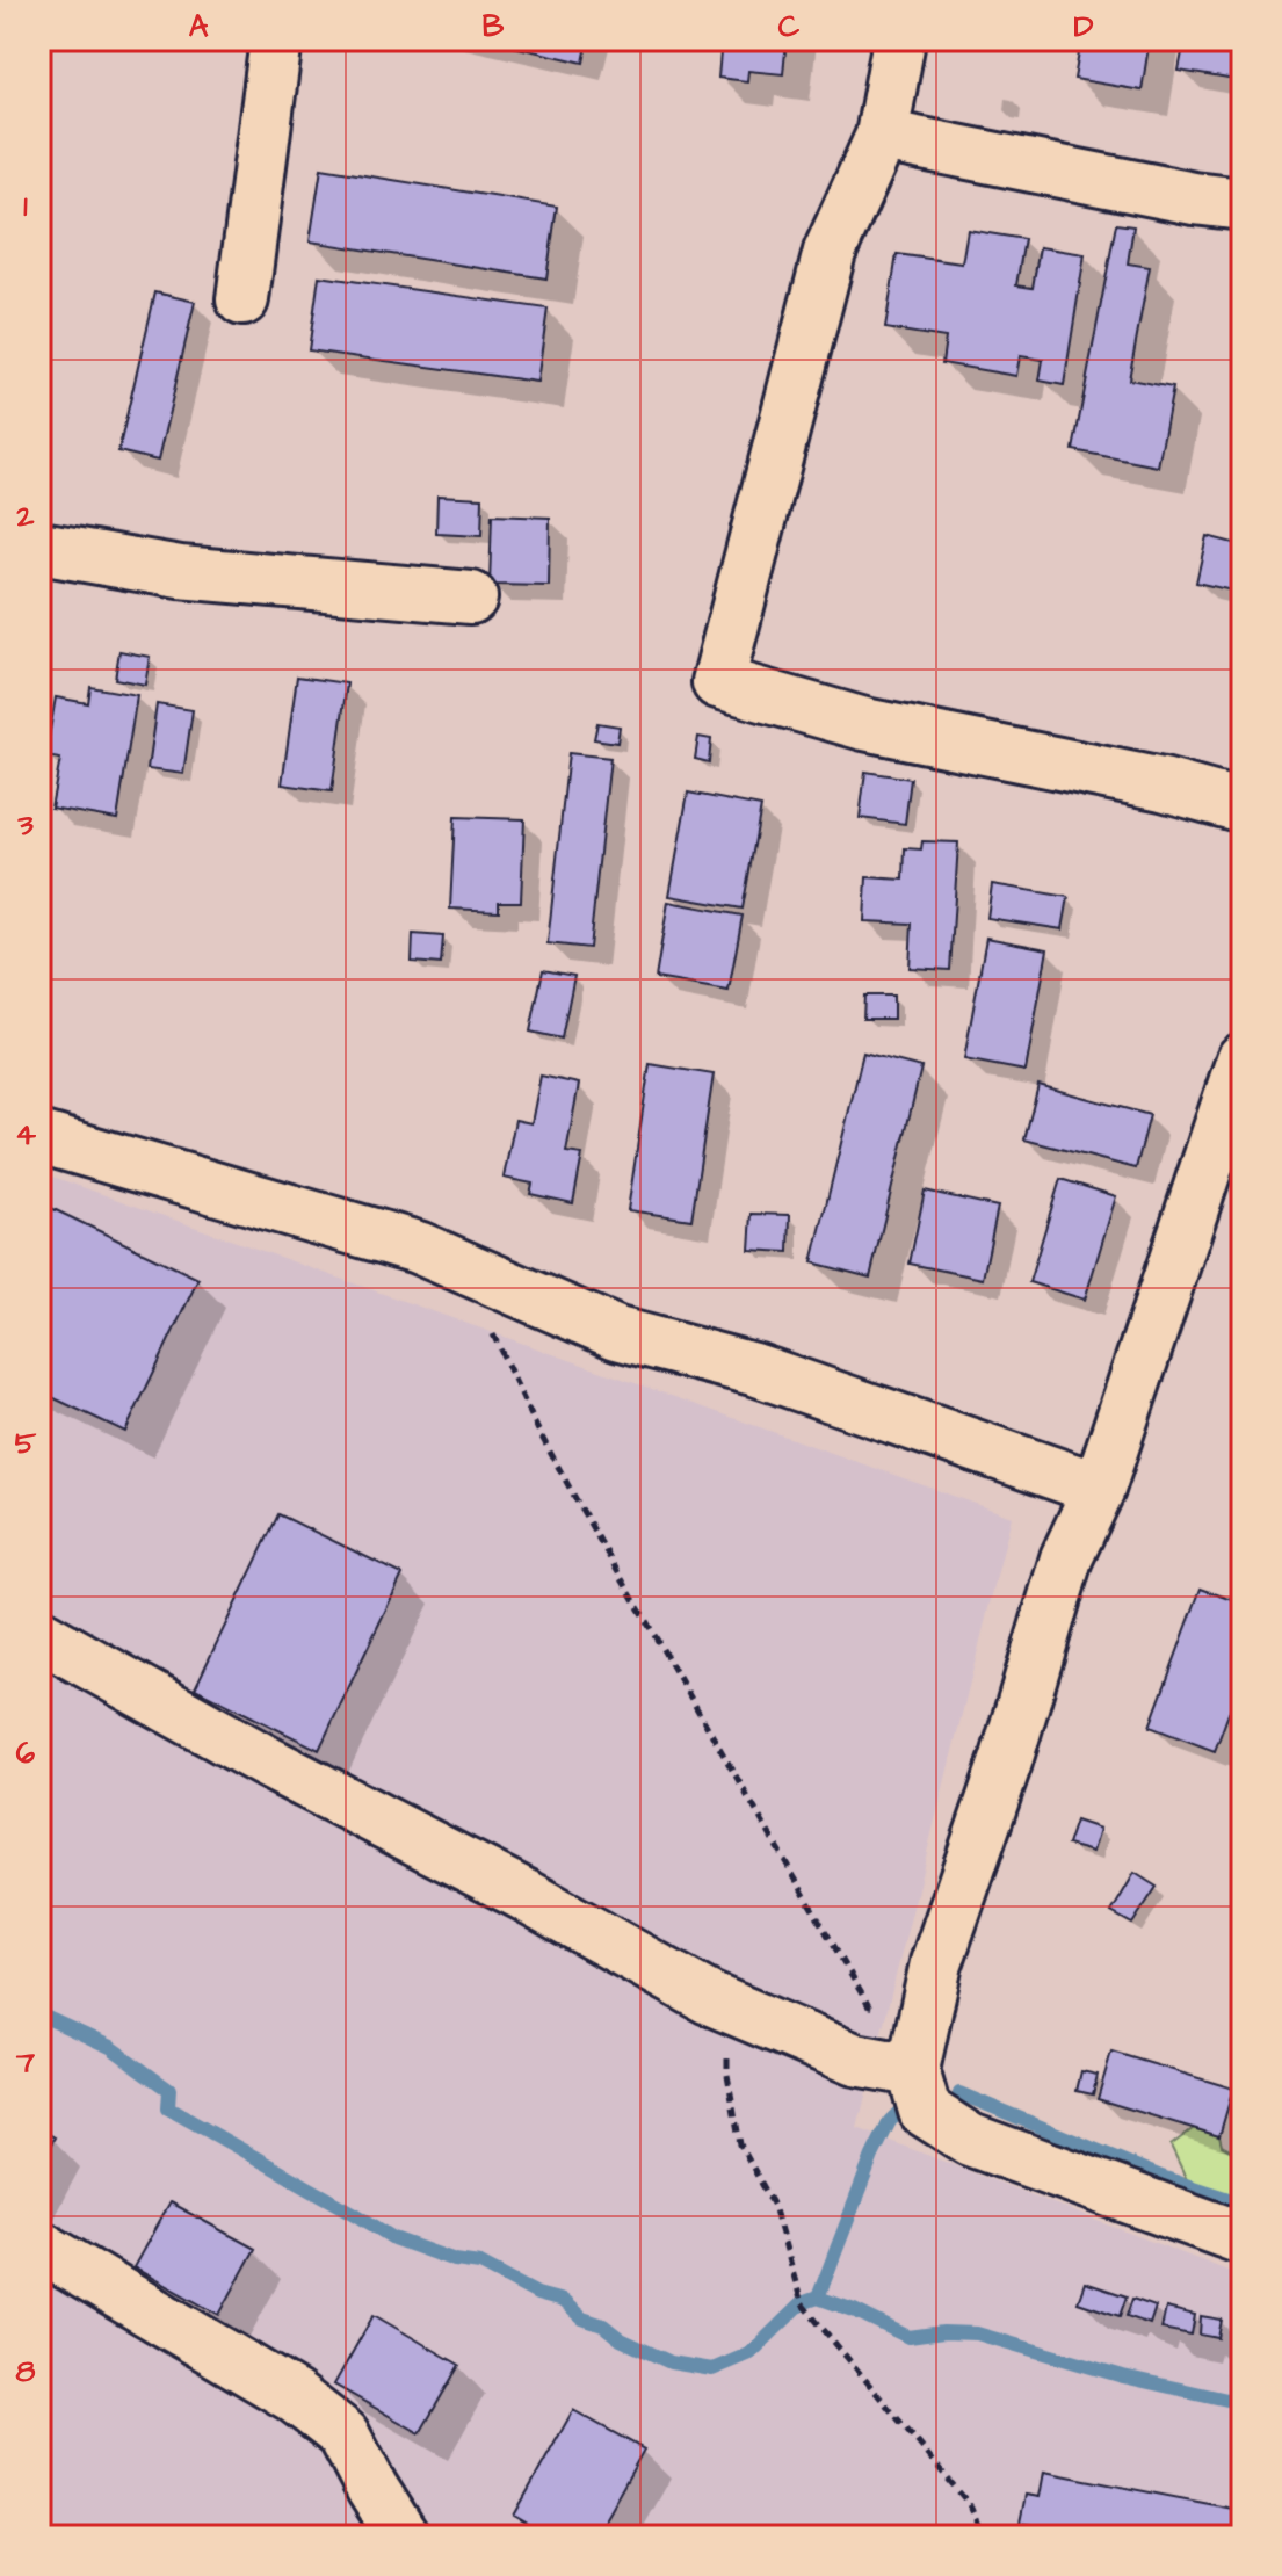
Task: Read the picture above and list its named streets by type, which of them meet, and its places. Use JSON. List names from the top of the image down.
{
  "grid": {
    "columns": [
      "A",
      "B",
      "C",
      "D"
    ],
    "rows": [
      "1",
      "2",
      "3",
      "4",
      "5",
      "6",
      "7",
      "8"
    ]
  }
}
